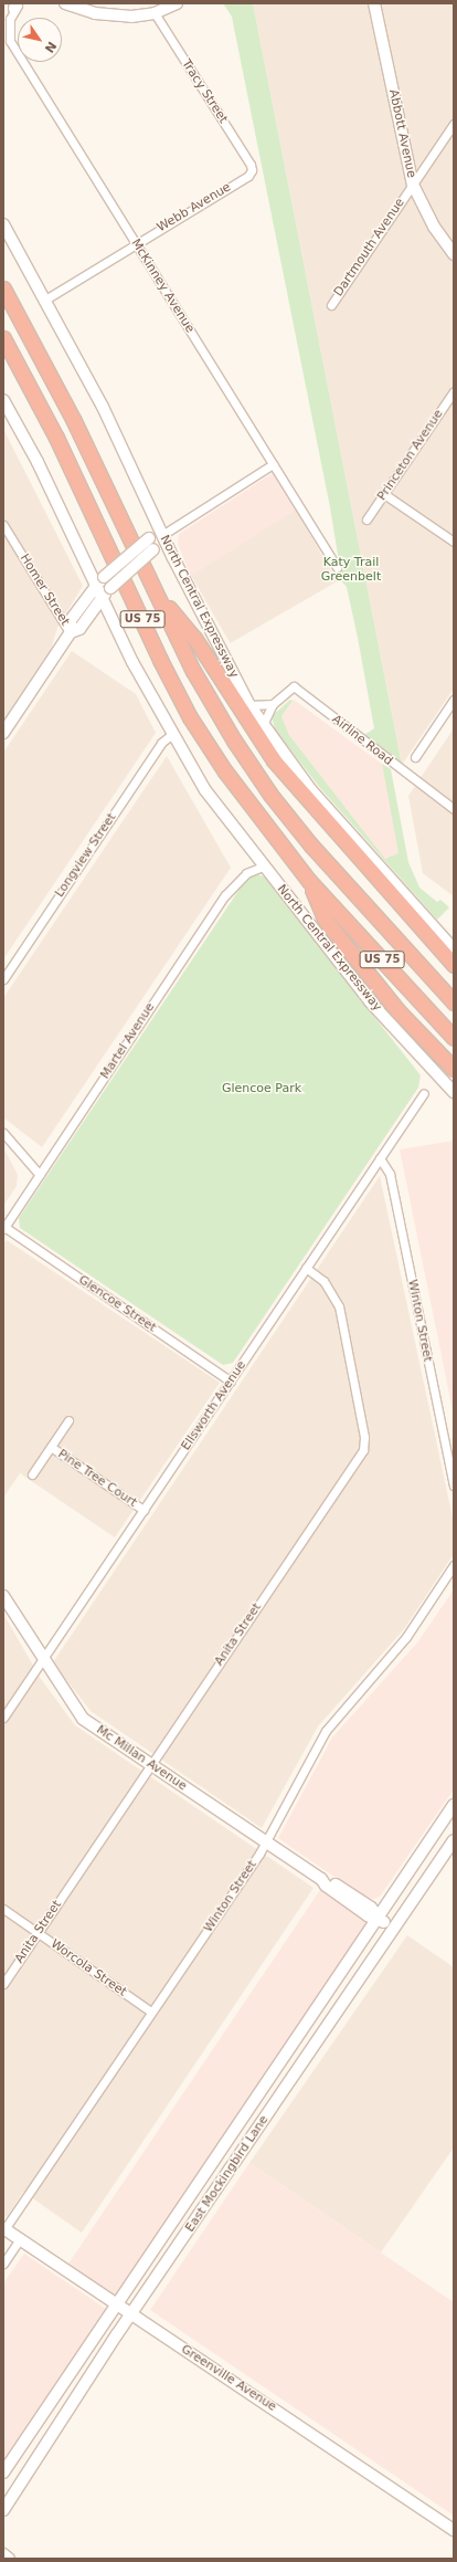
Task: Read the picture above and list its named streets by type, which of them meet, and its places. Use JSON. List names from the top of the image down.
{
  "streets": {
    "highway": ["US 75"],
    "main road": [
      "Abbott Avenue",
      "North Central Expressway",
      "Mc Millan Avenue",
      "East Mockingbird Lane",
      "Greenville Avenue"
    ],
    "street": [
      "Tracy Street",
      "Webb Avenue",
      "Dartmouth Avenue",
      "McKinney Avenue",
      "Princeton Avenue",
      "Homer Street",
      "Airline Road",
      "Longview Street",
      "Martel Avenue",
      "Glencoe Street",
      "Winton Street",
      "Ellsworth Avenue",
      "Pine Tree Court",
      "Anita Street",
      "Worcola Street"
    ]
  },
  "crossings": [
    ["Tracy Street", "Webb Avenue"],
    ["Abbott Avenue", "Dartmouth Avenue"],
    ["Webb Avenue", "McKinney Avenue"],
    ["Webb Avenue", "North Central Expressway"],
    ["North Central Expressway", "Airline Road"],
    ["North Central Expressway", "Longview Street"],
    ["North Central Expressway", "Martel Avenue"],
    ["Martel Avenue", "Glencoe Street"],
    ["Glencoe Street", "Ellsworth Avenue"],
    ["Winton Street", "Ellsworth Avenue"],
    ["Winton Street", "Mc Millan Avenue"],
    ["Winton Street", "Worcola Street"],
    ["Winton Street", "Greenville Avenue"],
    ["Ellsworth Avenue", "Pine Tree Court"],
    ["Ellsworth Avenue", "Anita Street"],
    ["Ellsworth Avenue", "Mc Millan Avenue"],
    ["Anita Street", "Mc Millan Avenue"],
    ["Anita Street", "Worcola Street"],
    ["Mc Millan Avenue", "East Mockingbird Lane"],
    ["East Mockingbird Lane", "Greenville Avenue"]
  ],
  "parks": ["Katy Trail Greenbelt", "Glencoe Park"],
  "north": "bottom right"
}
